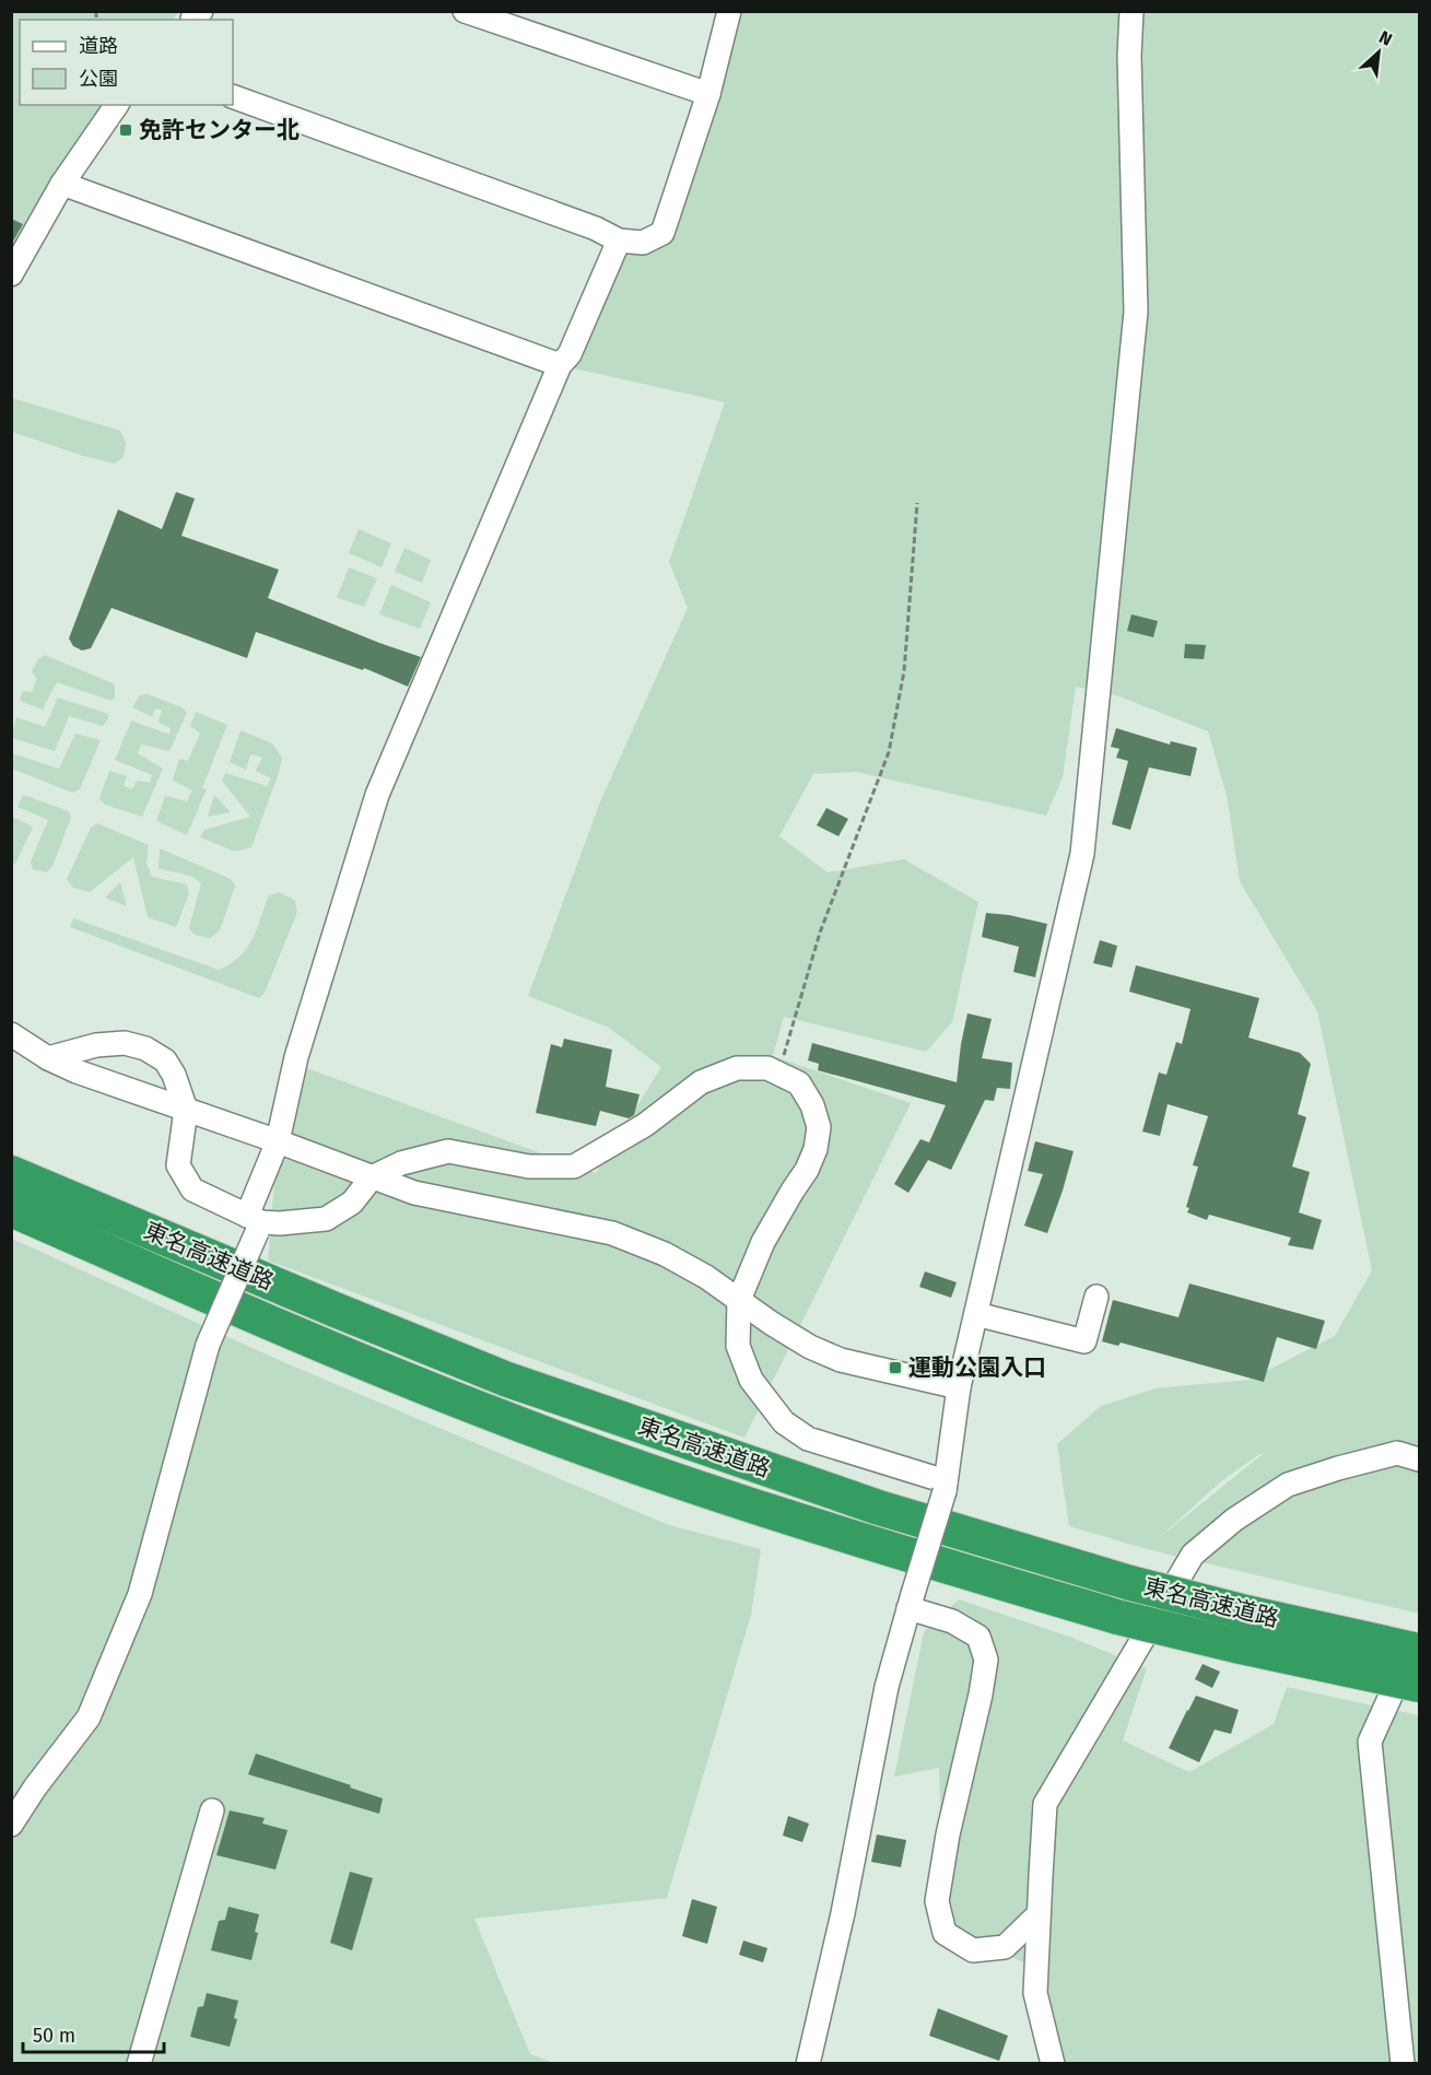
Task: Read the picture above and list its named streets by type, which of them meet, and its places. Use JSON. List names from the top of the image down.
{
  "streets": {
    "highway": ["東名高速道路"]
  },
  "places": {
    "transit": ["免許センター北", "運動公園入口"]
  },
  "legend": ["道路", "公園"],
  "scale_bar": "50 m",
  "north": "top right"
}
